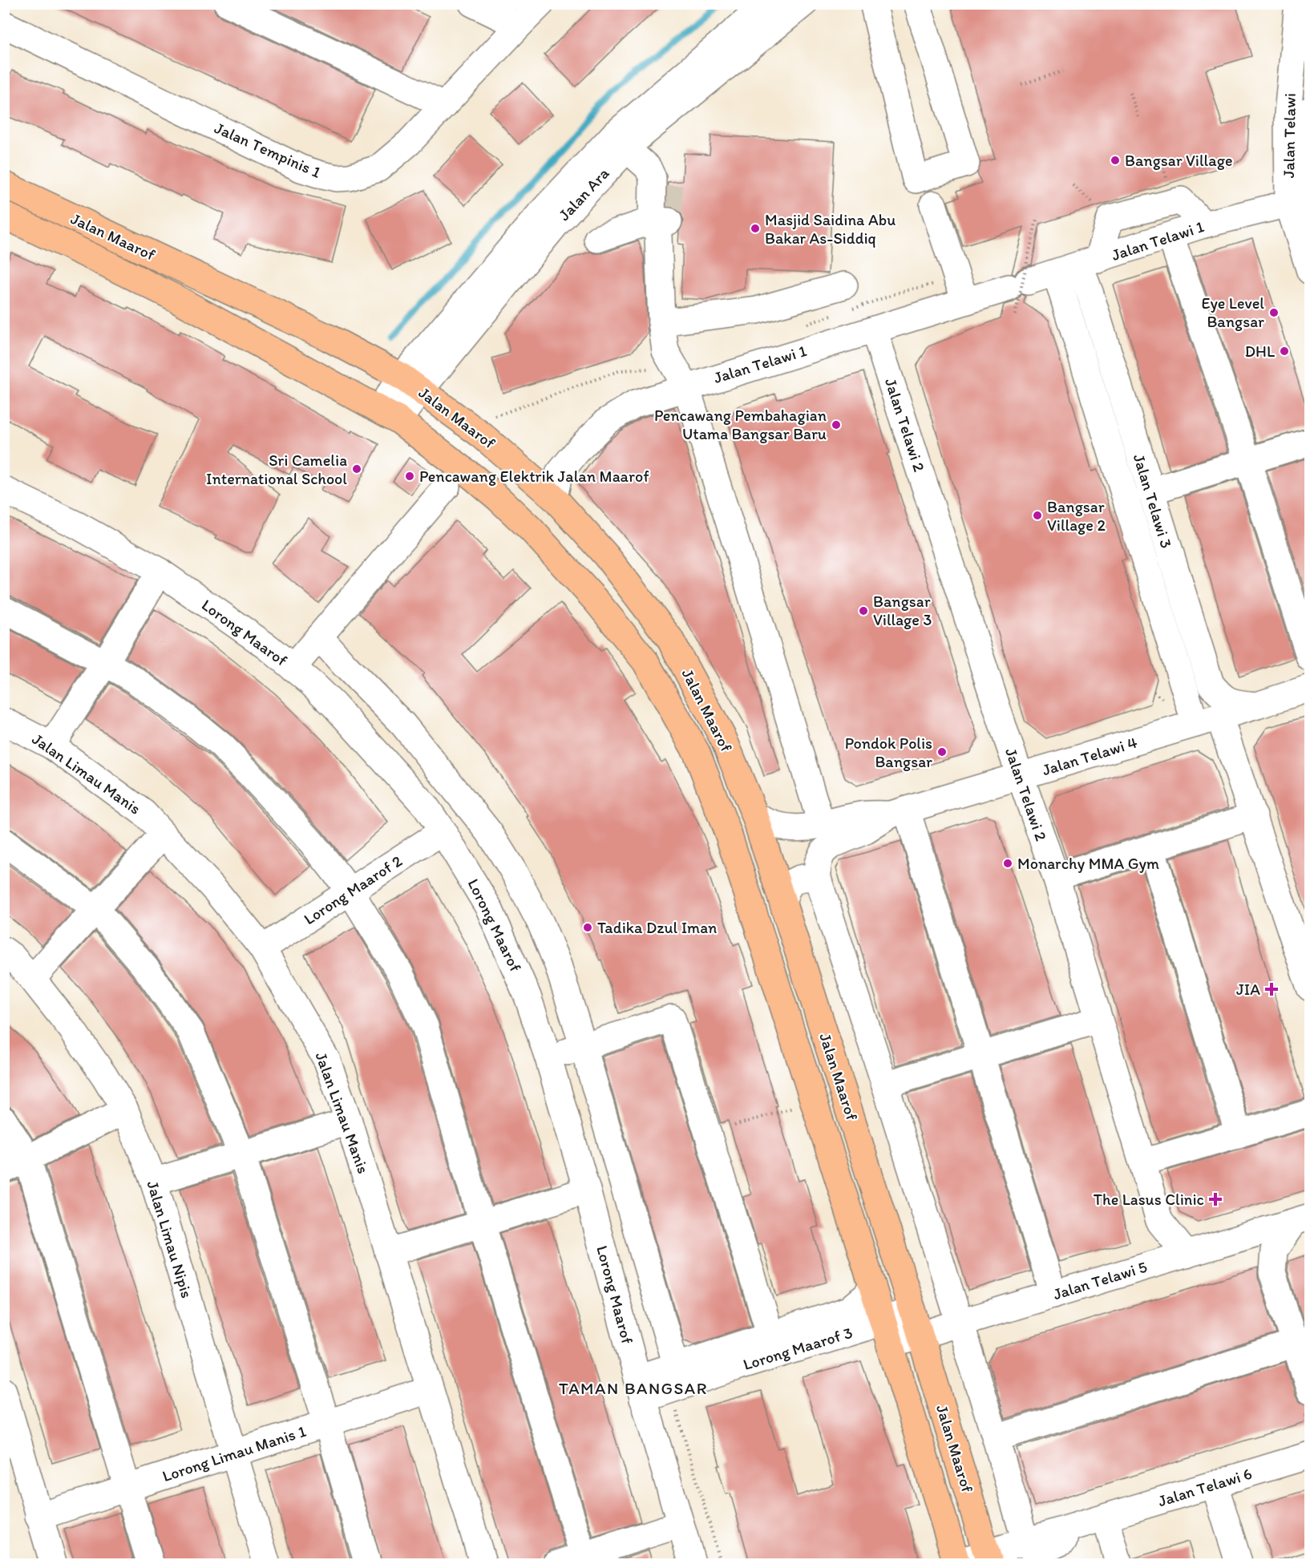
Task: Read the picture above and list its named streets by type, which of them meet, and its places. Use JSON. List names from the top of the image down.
{
  "streets": {
    "main road": ["Jalan Maarof"],
    "street": [
      "Jalan Telawi",
      "Jalan Tempinis 1",
      "Jalan Ara",
      "Jalan Telawi 1",
      "Jalan Telawi 2",
      "Jalan Telawi 3",
      "Lorong Maarof",
      "Jalan Telawi 4",
      "Jalan Limau Manis",
      "Lorong Maarof 2",
      "Jalan Limau Nipis",
      "Jalan Telawi 5",
      "Lorong Maarof 3",
      "Lorong Limau Manis 1",
      "Jalan Telawi 6"
    ]
  },
  "crossings": [
    ["Jalan Telawi", "Jalan Telawi 1"],
    ["Jalan Ara", "Jalan Maarof"],
    ["Jalan Maarof", "Jalan Telawi 1"],
    ["Jalan Maarof", "Jalan Telawi 4"],
    ["Jalan Maarof", "Jalan Telawi 5"],
    ["Jalan Maarof", "Lorong Maarof 3"],
    ["Jalan Telawi 1", "Jalan Telawi 2"],
    ["Jalan Telawi 1", "Jalan Telawi 3"],
    ["Jalan Telawi 2", "Jalan Telawi 4"],
    ["Jalan Telawi 2", "Jalan Telawi 5"],
    ["Jalan Telawi 3", "Jalan Telawi 4"],
    ["Lorong Maarof", "Lorong Maarof 2"],
    ["Jalan Limau Manis", "Lorong Maarof 2"],
    ["Jalan Limau Manis", "Lorong Limau Manis 1"],
    ["Jalan Limau Nipis", "Lorong Limau Manis 1"]
  ],
  "districts": ["TAMAN BANGSAR"],
  "places": {
    "other": [
      "Bangsar Village",
      "Masjid Saidina Abu Bakar As-Siddiq",
      "Eye Level Bangsar",
      "DHL",
      "Pencawang Pembahagian Utama Bangsar Baru",
      "Sri Camelia International School",
      "Pencawang Elektrik Jalan Maarof",
      "Bangsar Village 2",
      "Bangsar Village 3",
      "Pondok Polis Bangsar",
      "Monarchy MMA Gym",
      "Tadika Dzul Iman"
    ],
    "health": ["JIA", "The Lasus Clinic"]
  }
}
